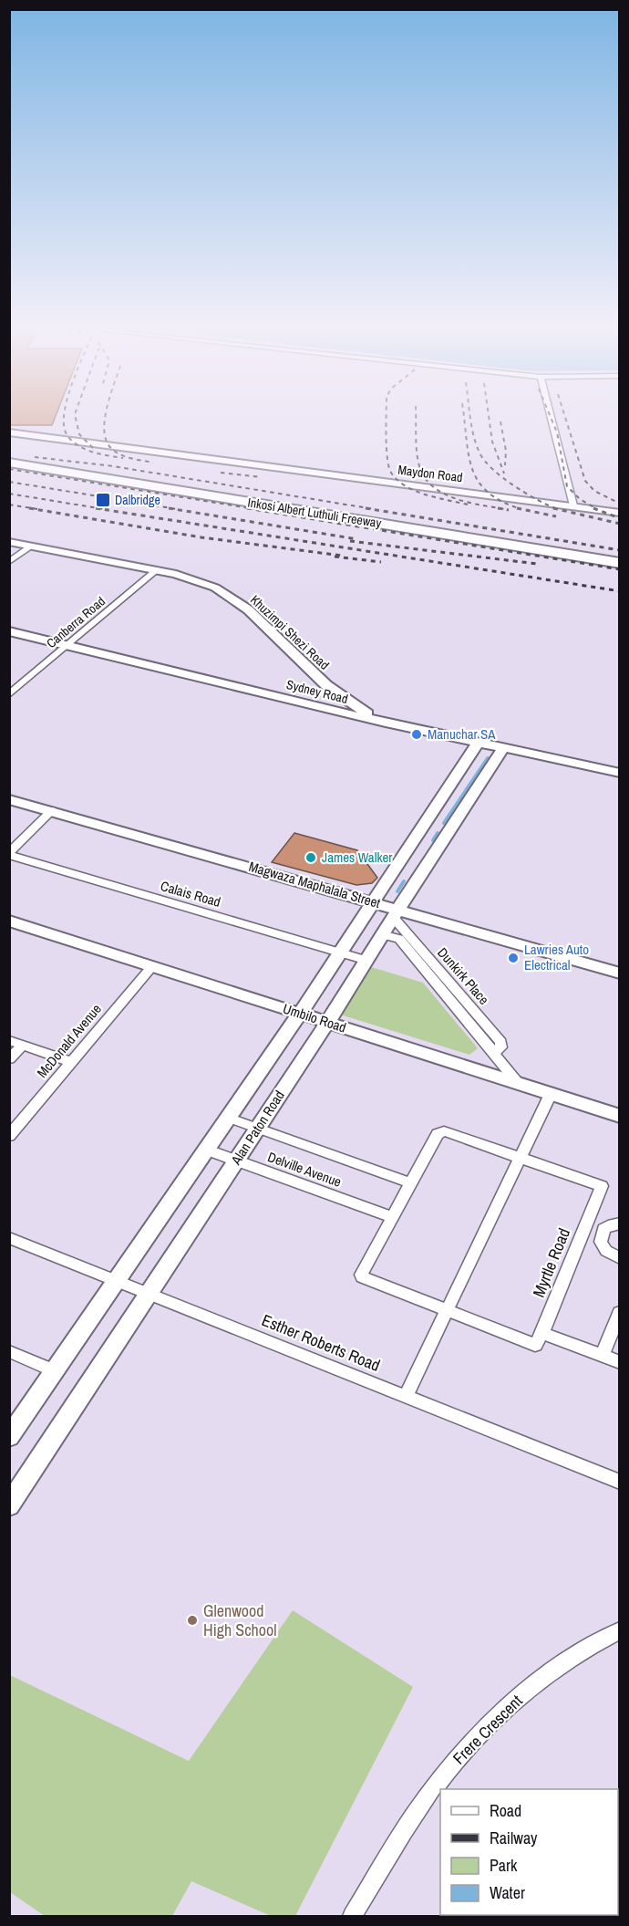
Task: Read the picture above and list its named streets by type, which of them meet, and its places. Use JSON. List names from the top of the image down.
{
  "streets": {
    "highway": ["Inkosi Albert Luthuli Freeway"],
    "street": [
      "Maydon Road",
      "Canberra Road",
      "Khuzimpi Shezi Road",
      "Sydney Road",
      "Magwaza Maphalala Street",
      "Calais Road",
      "Dunkirk Place",
      "Umbilo Road",
      "McDonald Avenue",
      "Alan Paton Road",
      "Delville Avenue",
      "Myrtle Road",
      "Esther Roberts Road",
      "Frere Crescent"
    ]
  },
  "crossings": [
    ["Canberra Road", "Khuzimpi Shezi Road"],
    ["Canberra Road", "Sydney Road"],
    ["Khuzimpi Shezi Road", "Sydney Road"],
    ["Sydney Road", "Alan Paton Road"],
    ["Magwaza Maphalala Street", "Dunkirk Place"],
    ["Magwaza Maphalala Street", "Alan Paton Road"],
    ["Calais Road", "Alan Paton Road"],
    ["Dunkirk Place", "Alan Paton Road"],
    ["Umbilo Road", "McDonald Avenue"],
    ["Umbilo Road", "Alan Paton Road"],
    ["Alan Paton Road", "Delville Avenue"],
    ["Alan Paton Road", "Esther Roberts Road"],
    ["Delville Avenue", "Myrtle Road"]
  ],
  "places": {
    "transit": ["Dalbridge"],
    "other": [
      "Manuchar SA",
      "James Walker",
      "Lawries Auto Electrical",
      "Glenwood High School"
    ]
  },
  "legend": [
    "Road",
    "Railway",
    "Park",
    "Water"
  ]
}
